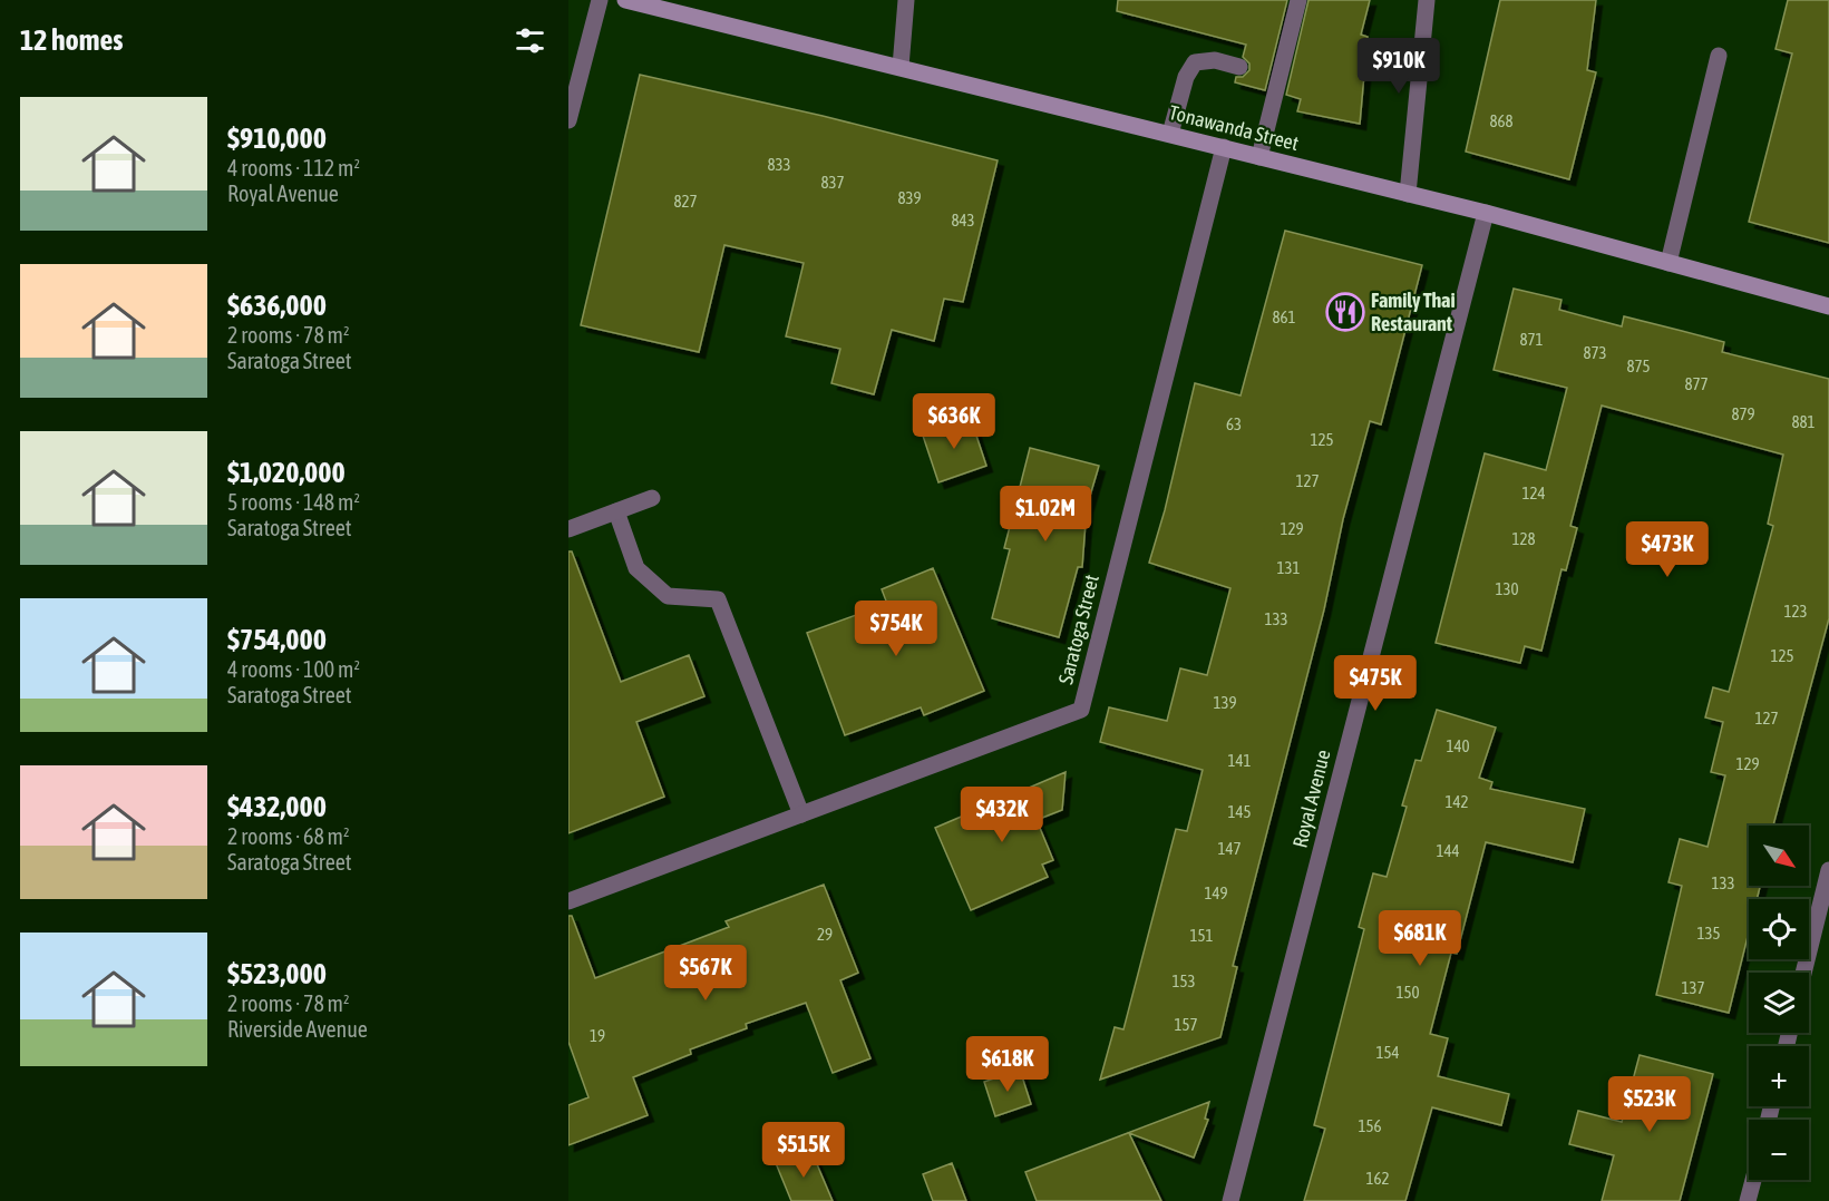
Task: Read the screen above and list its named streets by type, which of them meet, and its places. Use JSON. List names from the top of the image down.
{
  "streets": {
    "street": ["Tonawanda Street", "Saratoga Street", "Royal Avenue"]
  },
  "crossings": [
    ["Tonawanda Street", "Saratoga Street"],
    ["Tonawanda Street", "Royal Avenue"]
  ],
  "places": {
    "restaurant": ["Family Thai Restaurant"]
  },
  "house_numbers": [
    "868",
    "833",
    "837",
    "839",
    "827",
    "843",
    "861",
    "871",
    "873",
    "875",
    "877",
    "879",
    "881",
    "63",
    "125",
    "127",
    "124",
    "129",
    "128",
    "131",
    "130",
    "123",
    "133",
    "125",
    "139",
    "127",
    "140",
    "141",
    "129",
    "142",
    "145",
    "147",
    "144",
    "133",
    "149",
    "135",
    "29",
    "151",
    "153",
    "137",
    "150",
    "157",
    "19",
    "154",
    "156",
    "162"
  ],
  "north": "bottom right",
  "page": {
    "heading": "12 homes",
    "price": [
      "$910K",
      "$636K",
      "$1.02M",
      "$473K",
      "$754K",
      "$475K",
      "$432K",
      "$681K",
      "$567K",
      "$618K",
      "$523K",
      "$515K"
    ],
    "list": [
      {
        "name": "$910,000",
        "note": "4 rooms · 112 m² · Royal Avenue"
      },
      {
        "name": "$636,000",
        "note": "2 rooms · 78 m² · Saratoga Street"
      },
      {
        "name": "$1,020,000",
        "note": "5 rooms · 148 m² · Saratoga Street"
      },
      {
        "name": "$754,000",
        "note": "4 rooms · 100 m² · Saratoga Street"
      },
      {
        "name": "$432,000",
        "note": "2 rooms · 68 m² · Saratoga Street"
      },
      {
        "name": "$523,000",
        "note": "2 rooms · 78 m² · Riverside Avenue"
      }
    ],
    "map_buttons": ["+", "−"]
  }
}
